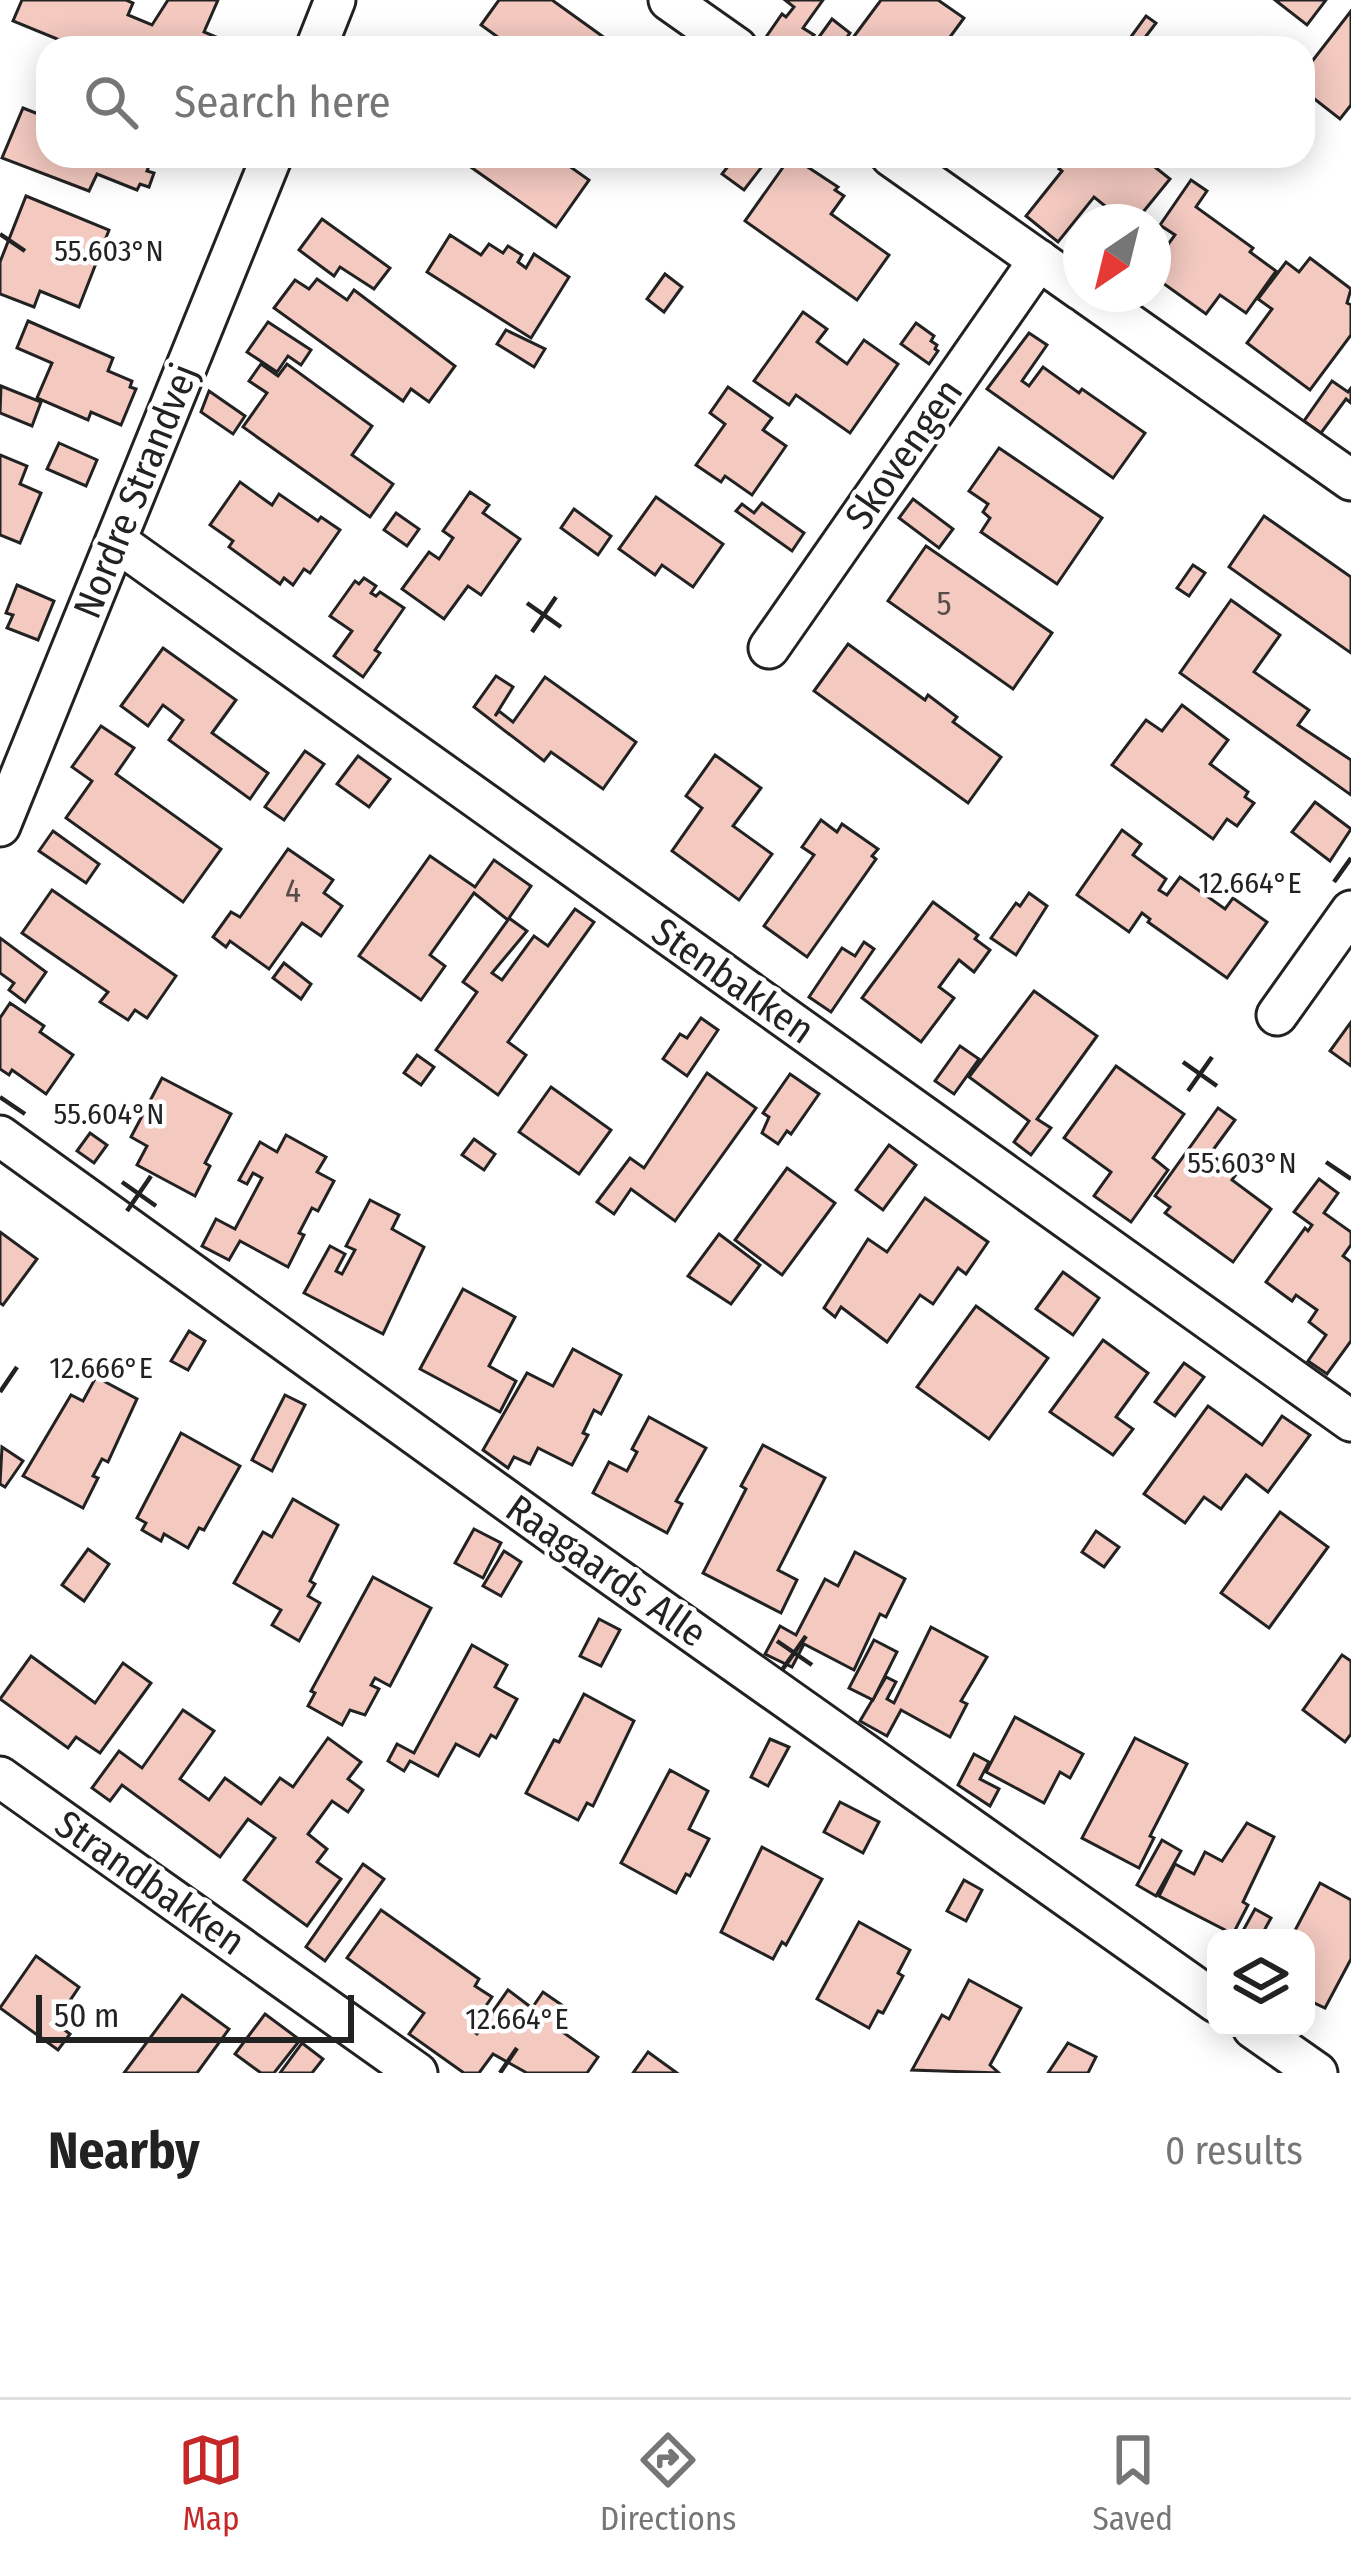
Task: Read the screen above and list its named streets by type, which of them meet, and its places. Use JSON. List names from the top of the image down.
{
  "streets": {
    "street": [
      "Skovengen",
      "Nordre Strandvej",
      "Stenbakken",
      "Raagaards Alle",
      "Strandbakken"
    ]
  },
  "crossings": [
    ["Nordre Strandvej", "Stenbakken"]
  ],
  "house_numbers": ["5", "4"],
  "scale_bar": "50 m",
  "north": "bottom left",
  "page": {
    "search": "Search here",
    "scale": "50 m",
    "heading": ["Nearby", "0 results"],
    "nav": ["Map", "Directions", "Saved"]
  },
  "coordinates": [
    "55.603°N",
    "12.664°E",
    "55.604°N",
    "12.666°E"
  ]
}
